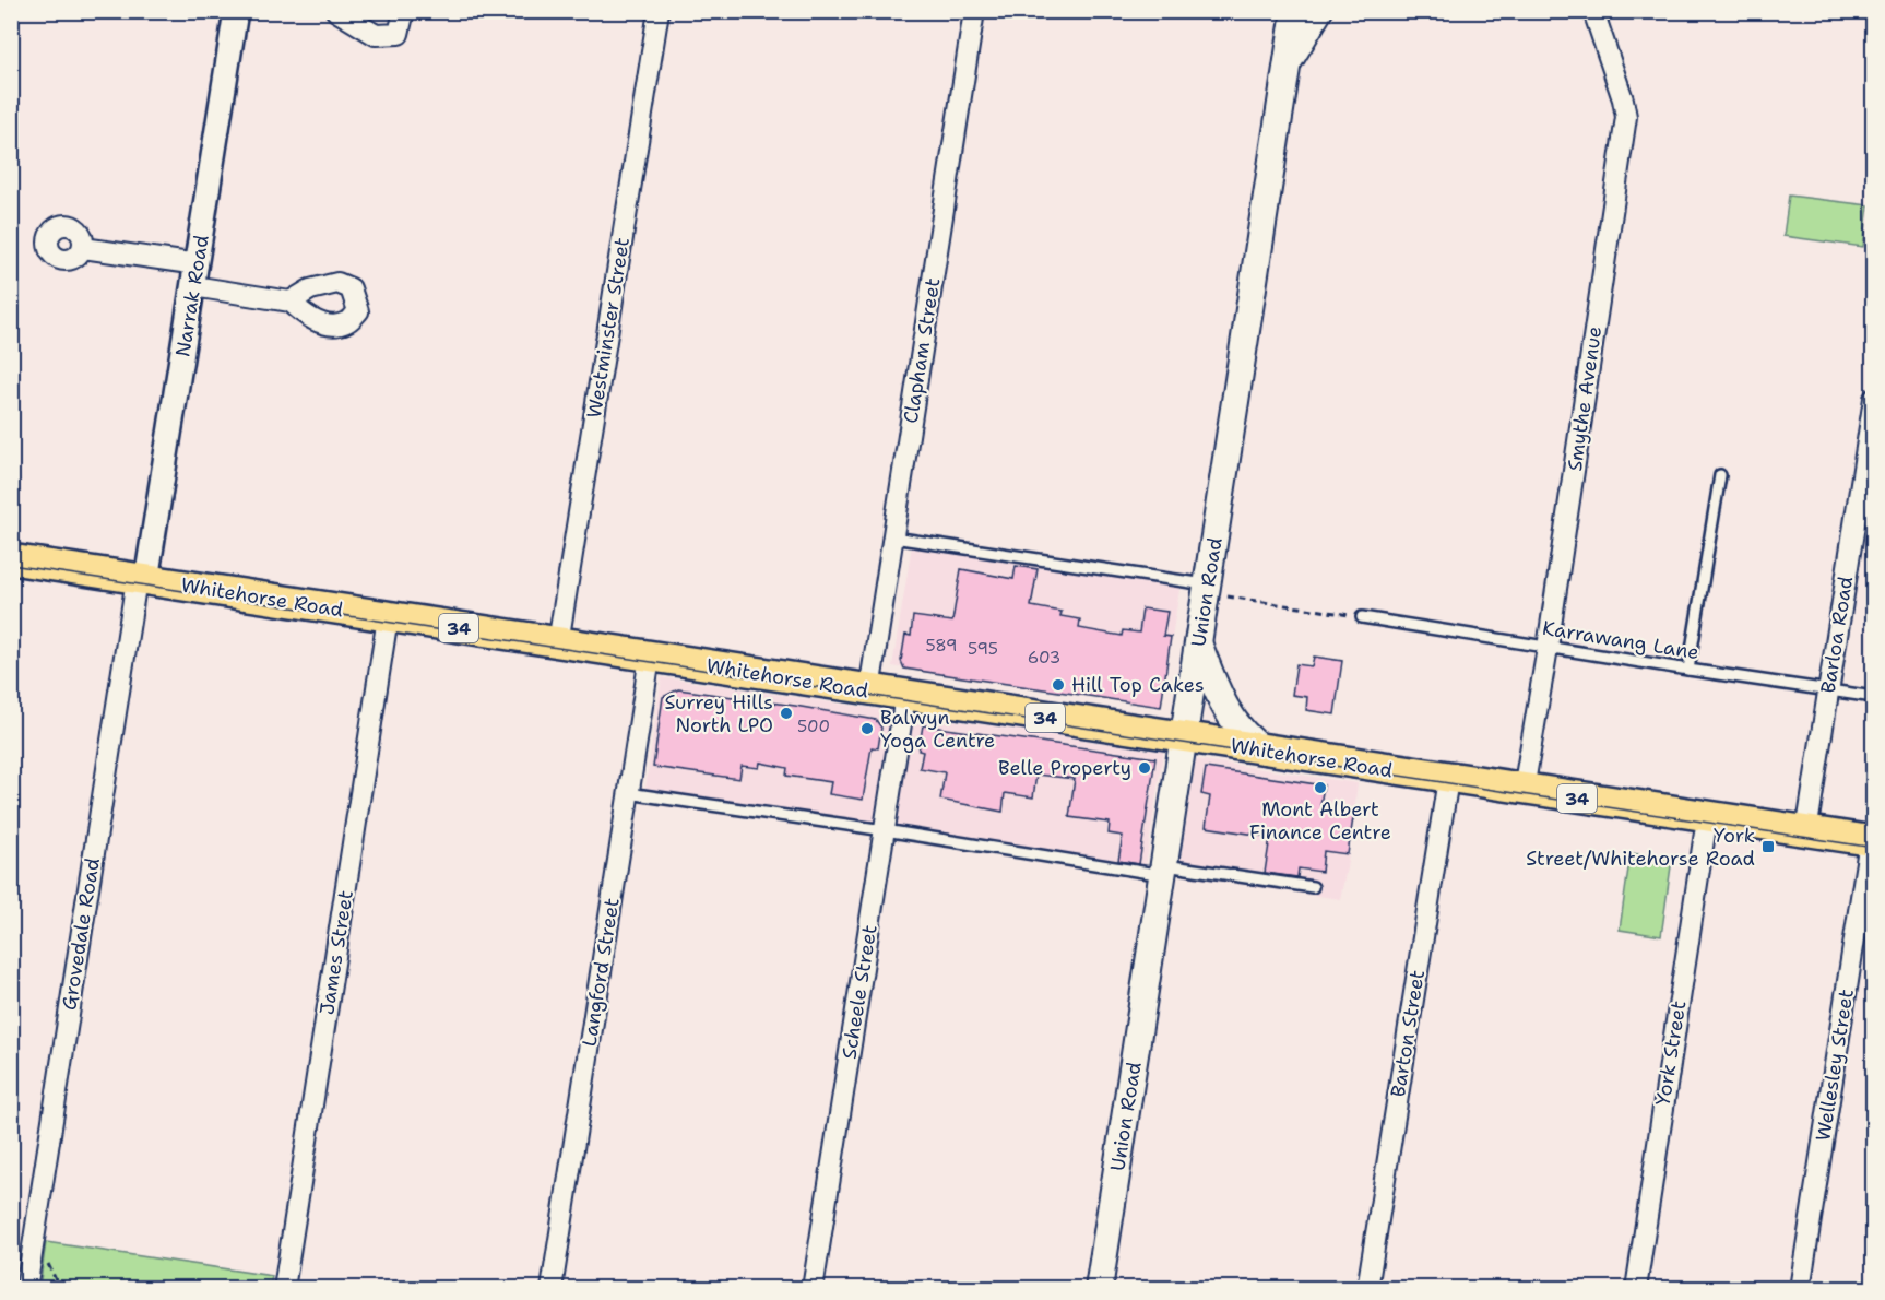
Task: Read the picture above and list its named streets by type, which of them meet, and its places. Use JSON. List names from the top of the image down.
{
  "streets": {
    "main road": ["Union Road", "Whitehorse Road", "34"],
    "street": [
      "Narrak Road",
      "Westminster Street",
      "Clapham Street",
      "Smythe Avenue",
      "Barloa Road",
      "Grovedale Road",
      "James Street",
      "Langford Street",
      "Scheele Street",
      "Barton Street",
      "York Street",
      "Wellesley Street"
    ],
    "lane": ["Karrawang Lane"]
  },
  "crossings": [
    ["Narrak Road", "Whitehorse Road"],
    ["Narrak Road", "Grovedale Road"],
    ["Westminster Street", "Whitehorse Road"],
    ["Clapham Street", "Whitehorse Road"],
    ["Smythe Avenue", "Whitehorse Road"],
    ["Smythe Avenue", "Karrawang Lane"],
    ["Union Road", "Whitehorse Road"],
    ["Whitehorse Road", "Barloa Road"],
    ["Whitehorse Road", "Grovedale Road"],
    ["Whitehorse Road", "James Street"],
    ["Whitehorse Road", "Langford Street"],
    ["Whitehorse Road", "Scheele Street"],
    ["Whitehorse Road", "Barton Street"],
    ["Whitehorse Road", "York Street"],
    ["Whitehorse Road", "Wellesley Street"],
    ["Barloa Road", "Karrawang Lane"]
  ],
  "places": {
    "other": [
      "Hill Top Cakes",
      "Surrey Hills North LPO",
      "Balwyn Yoga Centre",
      "Belle Property",
      "Mont Albert Finance Centre"
    ],
    "transit": ["York Street/Whitehorse Road"]
  },
  "house_numbers": [
    "589",
    "595",
    "603",
    "500"
  ]
}
